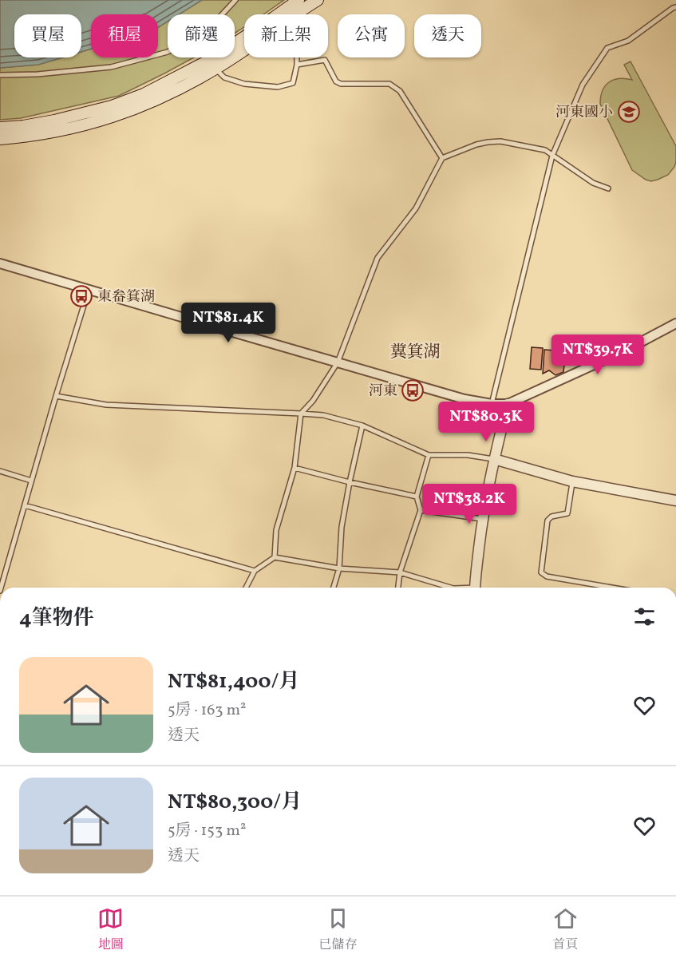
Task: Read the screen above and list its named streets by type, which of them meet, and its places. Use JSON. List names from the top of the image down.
{
  "districts": ["糞箕湖"],
  "places": {
    "school or university": ["河東國小"],
    "bus stop": ["東畚箕湖", "河東"]
  },
  "page": {
    "chip": [
      "買屋",
      "租屋",
      "篩選",
      "新上架",
      "公寓",
      "透天"
    ],
    "price": [
      "NT$81.4K",
      "NT$39.7K",
      "NT$80.3K",
      "NT$38.2K"
    ],
    "heading": "4筆物件",
    "list": [
      {
        "name": "NT$81,400/月",
        "note": "5房 · 163 m² · 透天"
      },
      {
        "name": "NT$80,300/月",
        "note": "5房 · 153 m² · 透天"
      }
    ],
    "tabs": ["地圖", "已儲存", "首頁"]
  }
}
